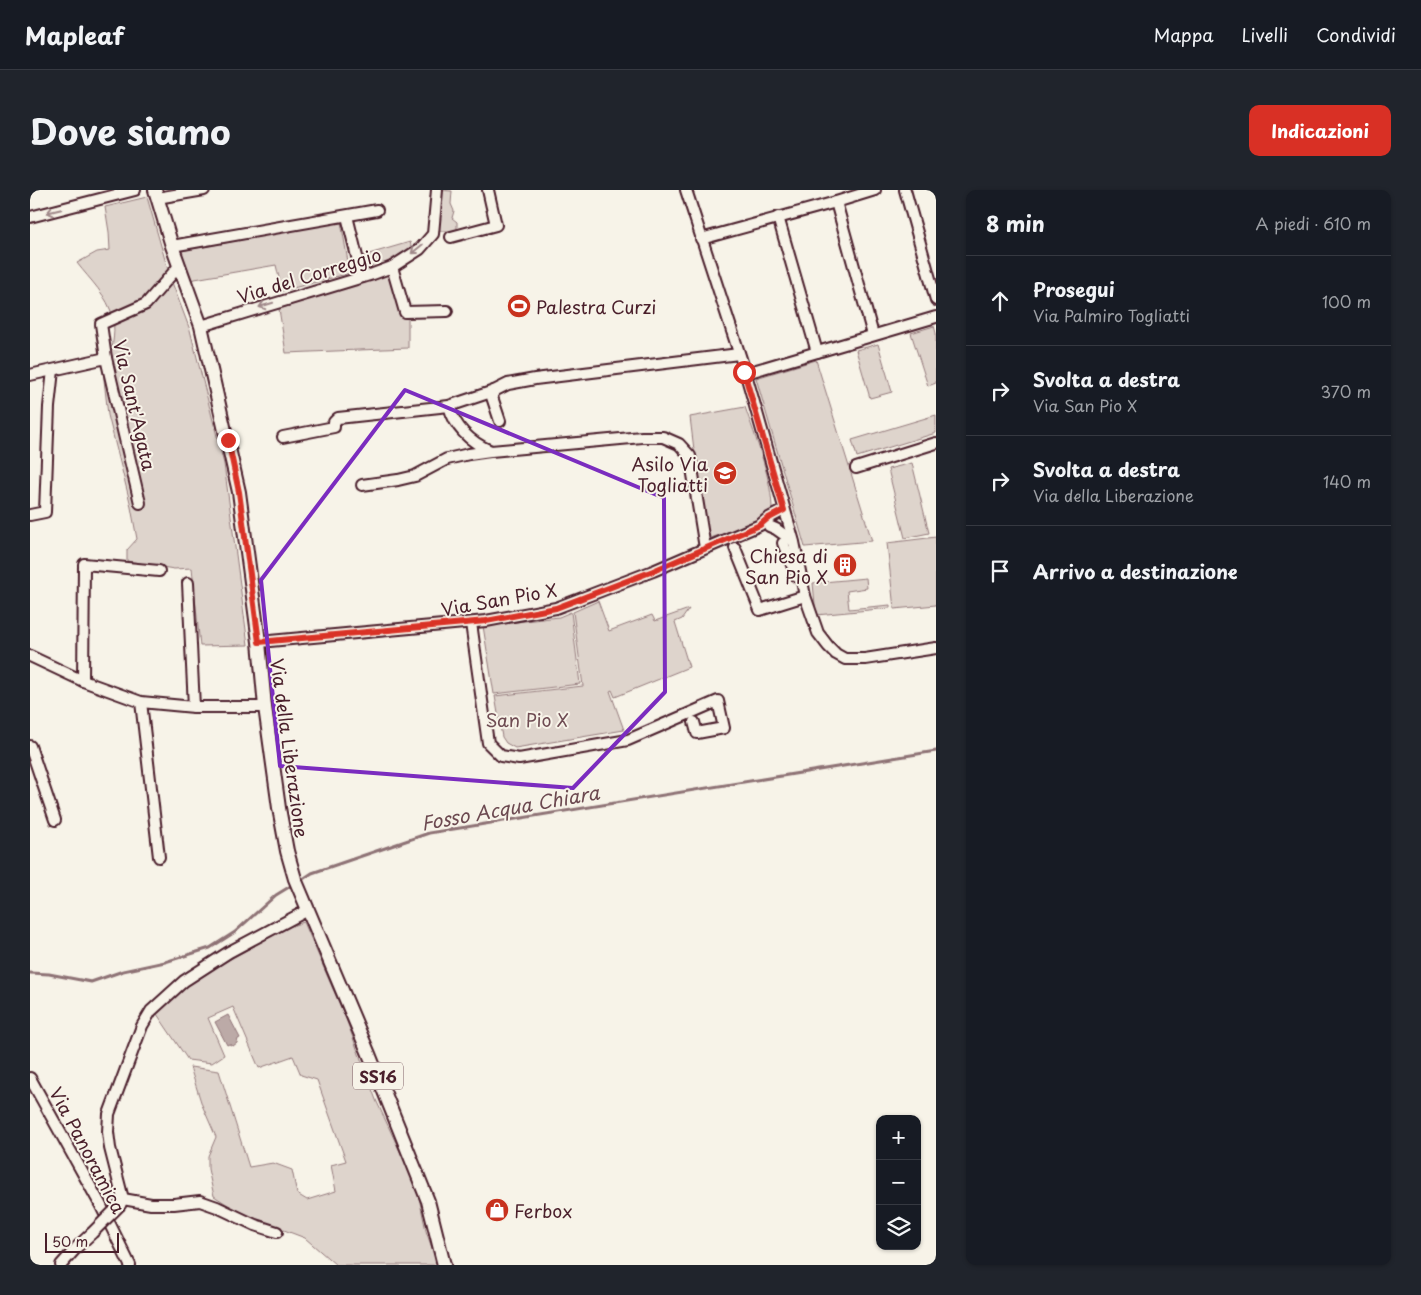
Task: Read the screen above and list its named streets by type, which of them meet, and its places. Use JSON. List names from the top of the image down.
{
  "streets": {
    "main road": ["Via della Liberazione", "SS16"],
    "street": [
      "Via del Correggio",
      "Via Sant'Agata",
      "Via San Pio X",
      "Via Panoramica"
    ]
  },
  "crossings": [
    ["Via del Correggio", "Via della Liberazione"],
    ["Via Sant'Agata", "Via della Liberazione"],
    ["Via San Pio X", "Via della Liberazione"]
  ],
  "water": ["Fosso Acqua Chiara"],
  "parks": ["San Pio X"],
  "places": {
    "sports": ["Palestra Curzi"],
    "school or university": ["Asilo Via Togliatti"],
    "building": ["Chiesa di San Pio X"],
    "shop": ["Ferbox"]
  },
  "scale_bar": "50 m",
  "page": {
    "header": "Mapleaf",
    "nav": ["Mappa", "Livelli", "Condividi"],
    "title": "Dove siamo",
    "buttons": "Indicazioni",
    "heading": ["8 min", "A piedi · 610 m"],
    "list": [
      ["Prosegui", "Via Palmiro Togliatti", "100 m"],
      ["Svolta a destra", "Via San Pio X", "370 m"],
      ["Svolta a destra", "Via della Liberazione", "140 m"],
      "Arrivo a destinazione"
    ],
    "map_buttons": ["+", "−"],
    "scale": "50 m"
  }
}
